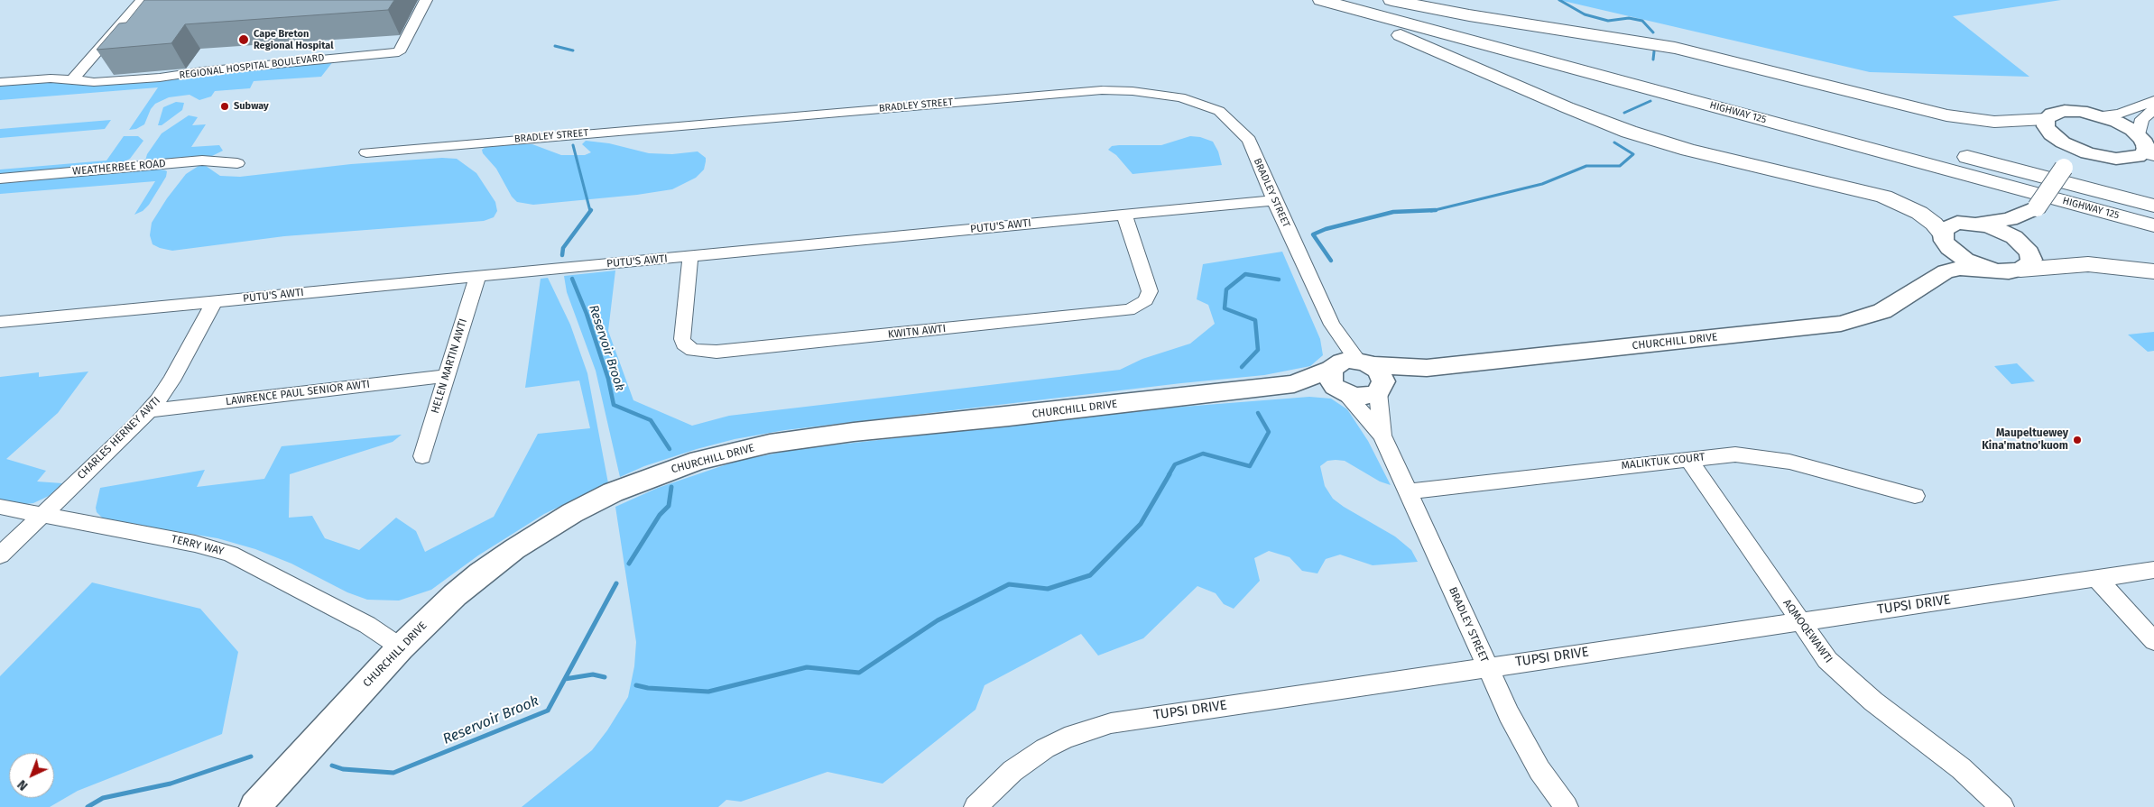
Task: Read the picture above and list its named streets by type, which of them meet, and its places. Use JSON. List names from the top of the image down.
{
  "streets": {
    "highway": ["HIGHWAY 125"],
    "main road": ["CHURCHILL DRIVE"],
    "street": [
      "REGIONAL HOSPITAL BOULEVARD",
      "BRADLEY STREET",
      "WEATHERBEE ROAD",
      "PUTU'S AWTI",
      "KWITN AWTI",
      "HELEN MARTIN AWTI",
      "LAWRENCE PAUL SENIOR AWTI",
      "CHARLES HERNEY AWTI",
      "MALIKTUK COURT",
      "TERRY WAY",
      "TUPSI DRIVE",
      "AQMOQEWAWTI"
    ]
  },
  "crossings": [
    ["BRADLEY STREET", "PUTU'S AWTI"],
    ["BRADLEY STREET", "CHURCHILL DRIVE"],
    ["BRADLEY STREET", "MALIKTUK COURT"],
    ["BRADLEY STREET", "TUPSI DRIVE"],
    ["PUTU'S AWTI", "KWITN AWTI"],
    ["PUTU'S AWTI", "HELEN MARTIN AWTI"],
    ["PUTU'S AWTI", "CHARLES HERNEY AWTI"],
    ["CHURCHILL DRIVE", "TERRY WAY"],
    ["HELEN MARTIN AWTI", "LAWRENCE PAUL SENIOR AWTI"],
    ["LAWRENCE PAUL SENIOR AWTI", "CHARLES HERNEY AWTI"],
    ["CHARLES HERNEY AWTI", "TERRY WAY"],
    ["MALIKTUK COURT", "AQMOQEWAWTI"],
    ["TUPSI DRIVE", "AQMOQEWAWTI"]
  ],
  "water": ["Reservoir Brook"],
  "places": ["Cape Breton Regional Hospital", "Subway", "Maupeltuewey Kina'matno'kuom"],
  "north": "bottom left"
}
